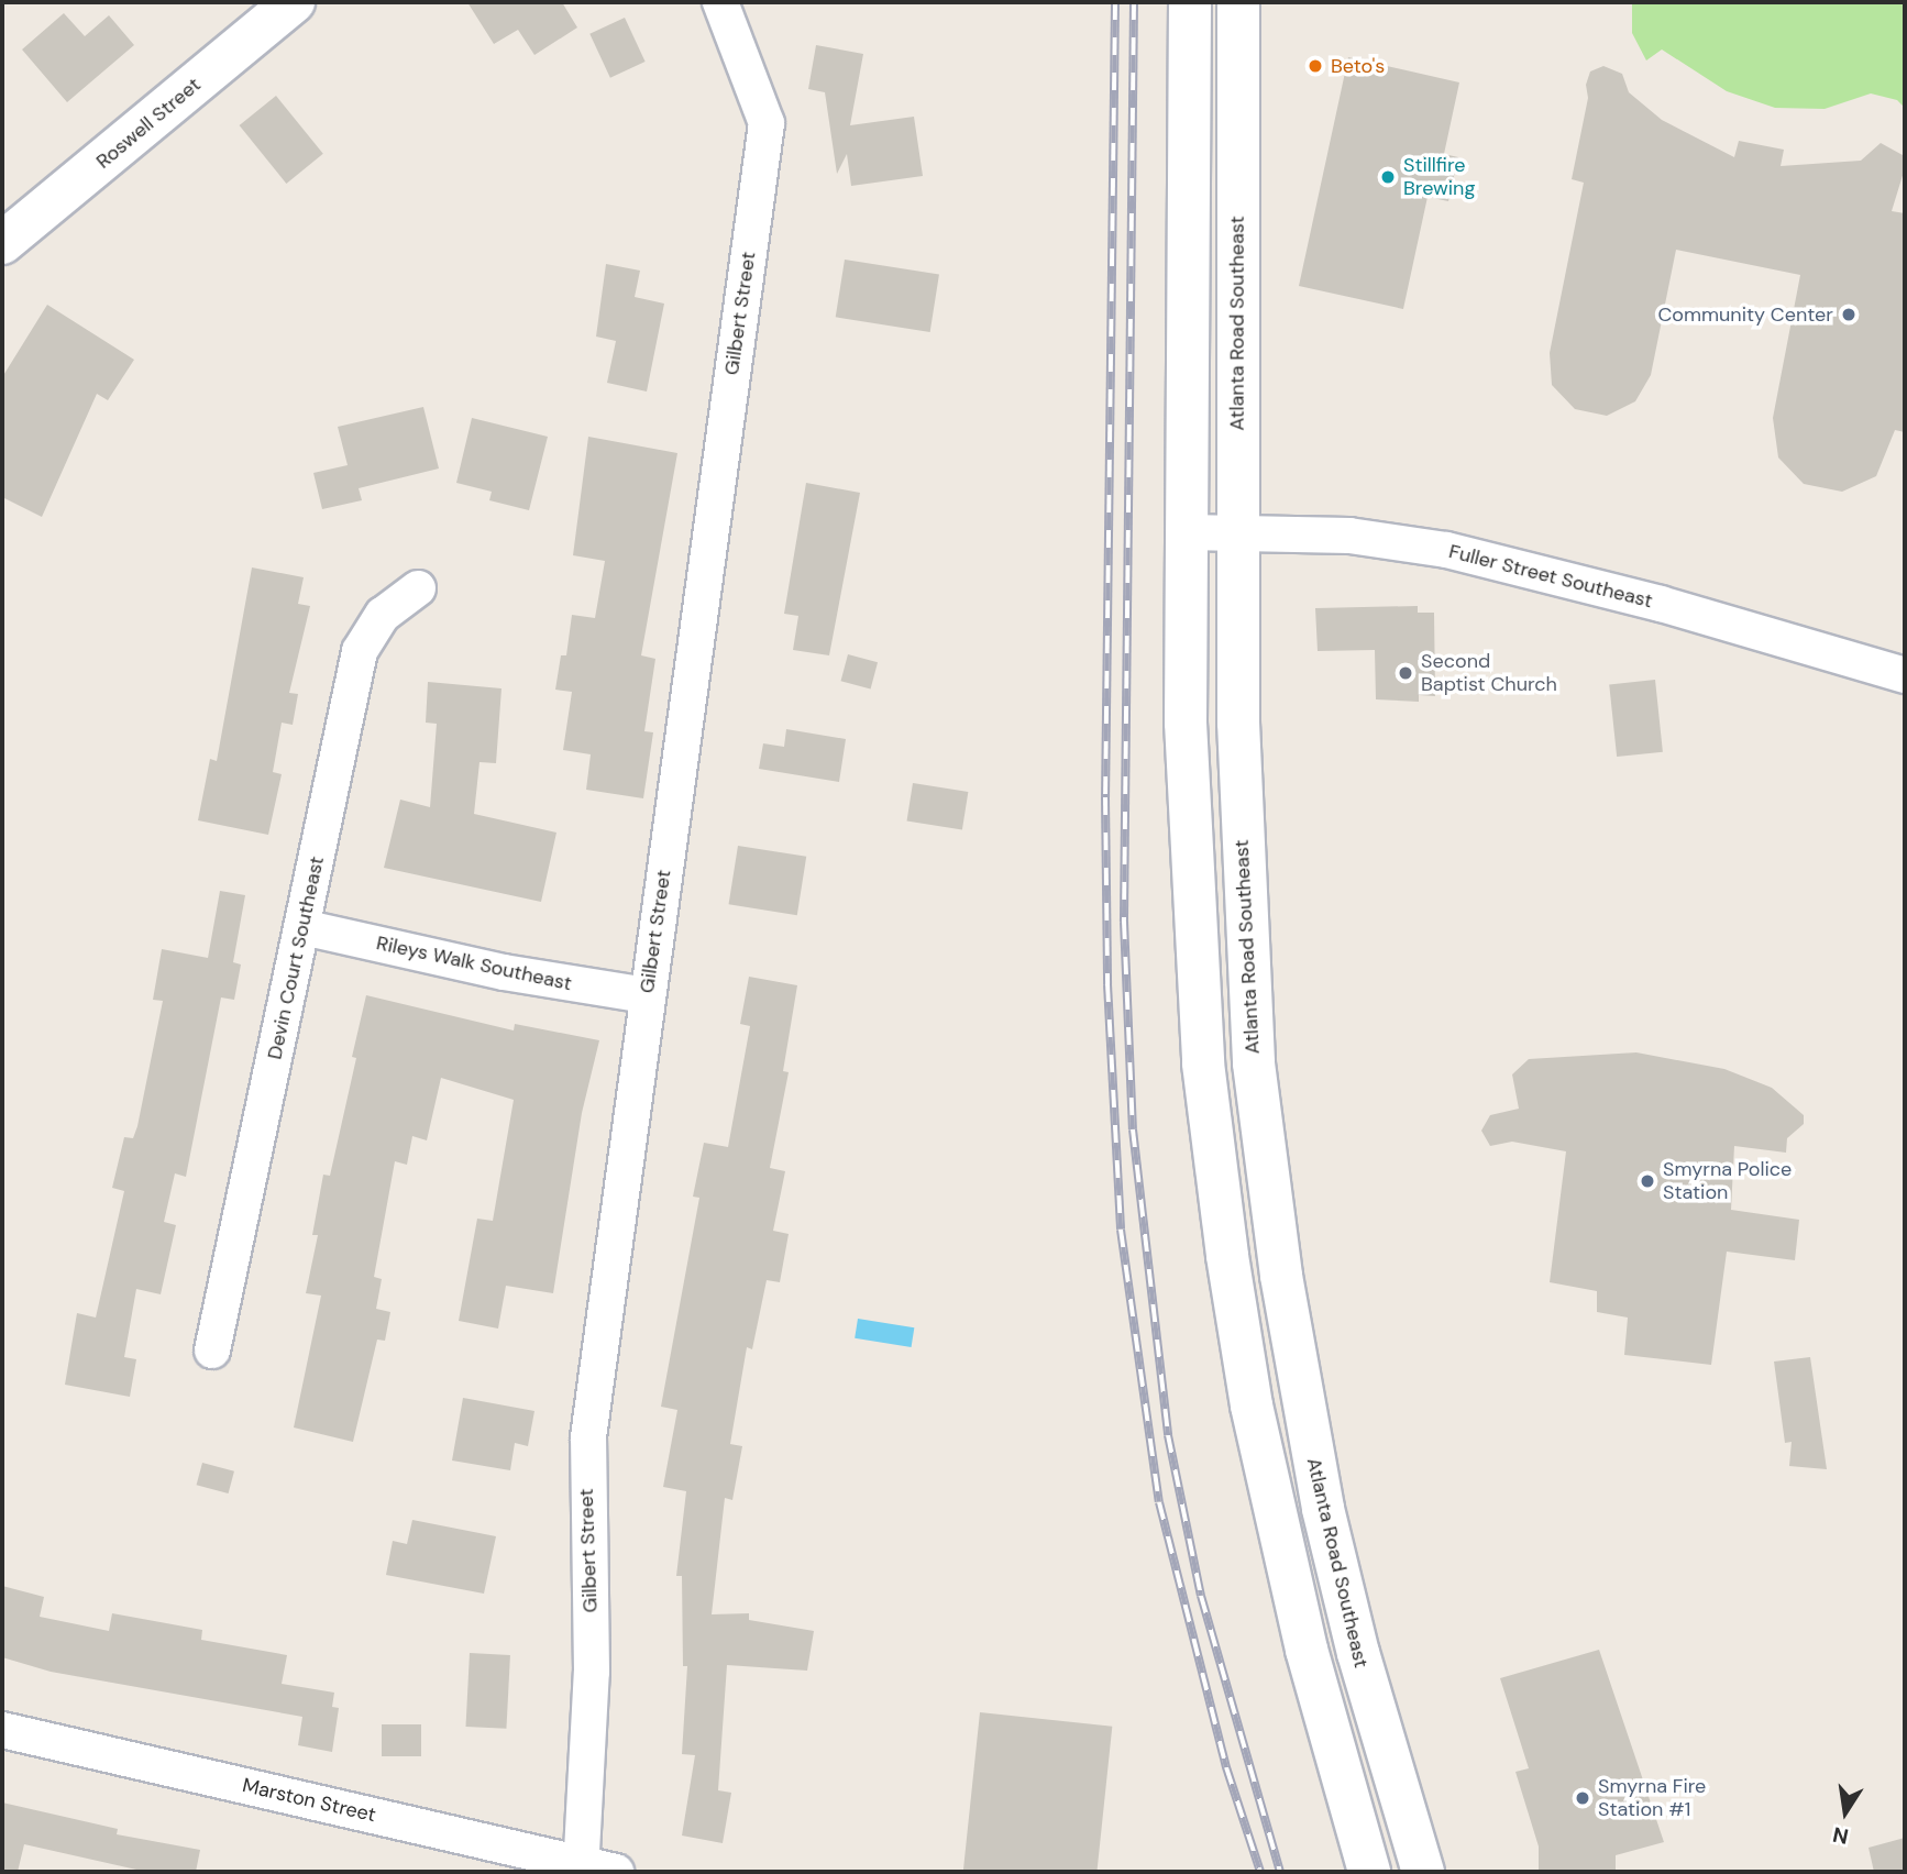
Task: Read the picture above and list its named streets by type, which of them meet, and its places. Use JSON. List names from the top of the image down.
{
  "streets": {
    "main road": ["Roswell Street", "Atlanta Road Southeast"],
    "street": [
      "Gilbert Street",
      "Fuller Street Southeast",
      "Devin Court Southeast",
      "Rileys Walk Southeast",
      "Marston Street"
    ]
  },
  "crossings": [
    ["Gilbert Street", "Rileys Walk Southeast"],
    ["Gilbert Street", "Marston Street"],
    ["Atlanta Road Southeast", "Fuller Street Southeast"],
    ["Devin Court Southeast", "Rileys Walk Southeast"]
  ],
  "places": [
    "Beto's",
    "Stillfire Brewing",
    "Community Center",
    "Second Baptist Church",
    "Smyrna Police Station",
    "Smyrna Fire Station #1"
  ],
  "north": "bottom"
}
